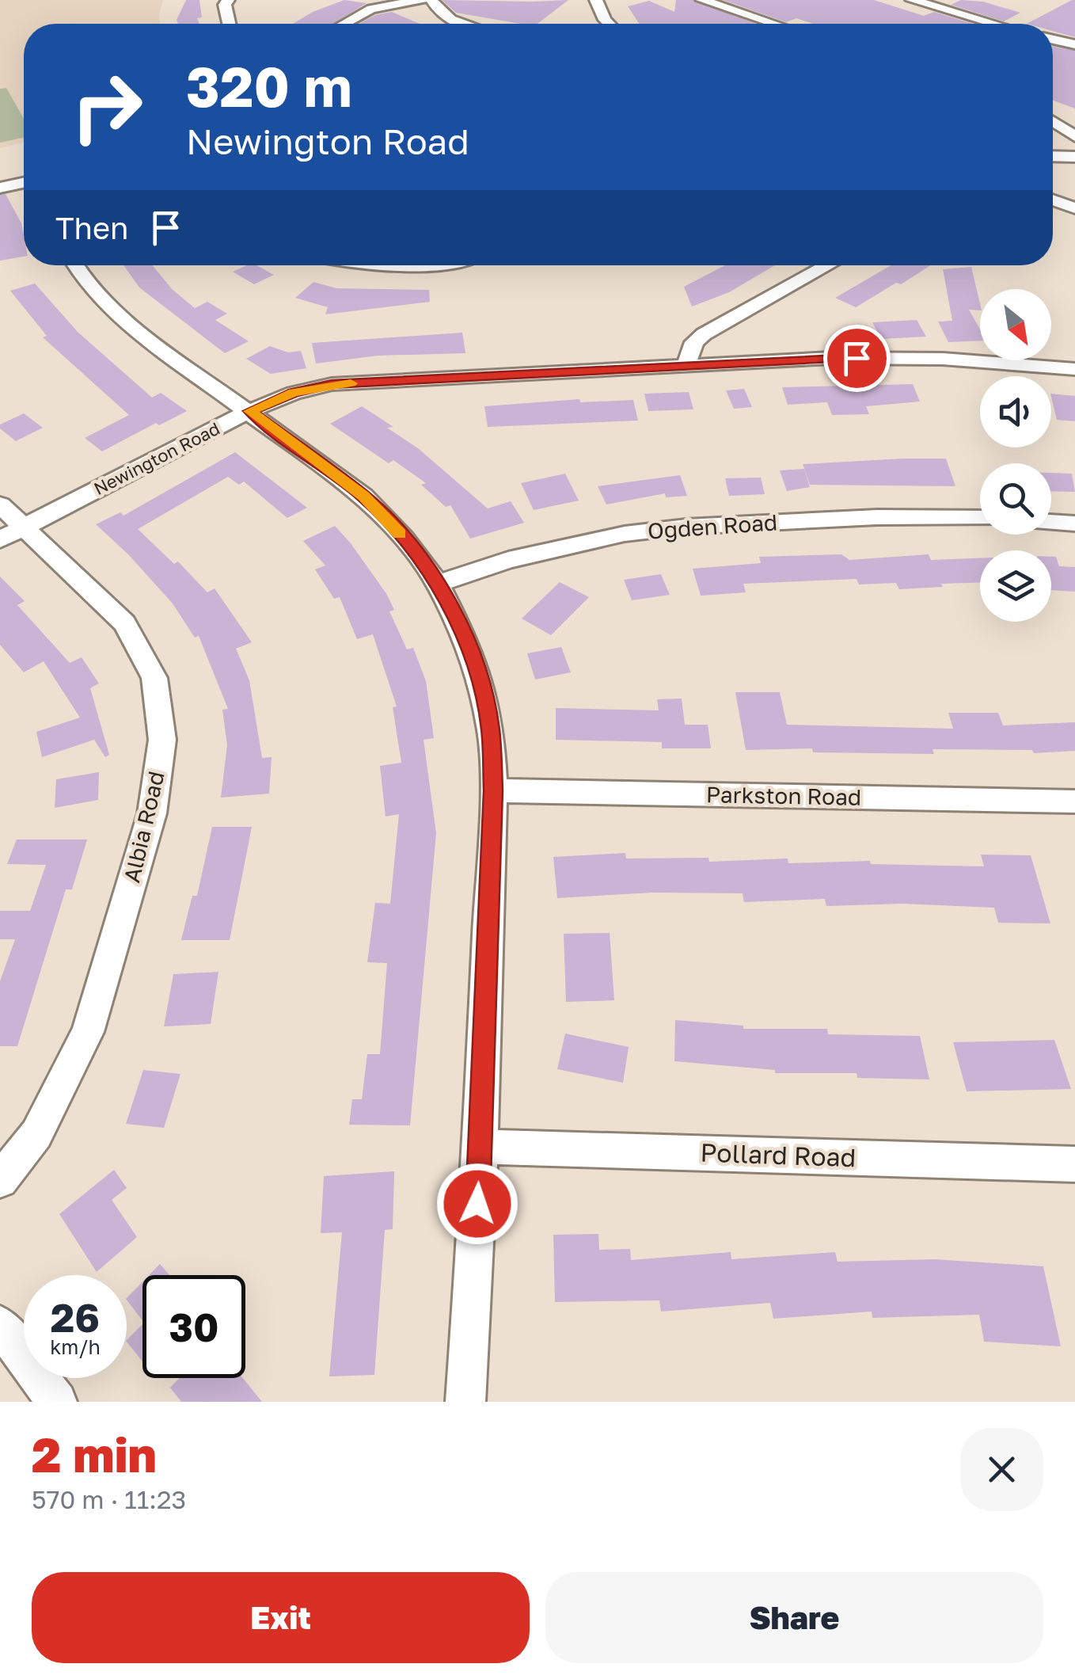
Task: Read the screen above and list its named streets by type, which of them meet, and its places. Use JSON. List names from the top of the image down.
{
  "streets": {
    "street": [
      "Newington Road",
      "Ogden Road",
      "Parkston Road",
      "Albia Road",
      "Pollard Road"
    ]
  },
  "crossings": [
    ["Newington Road", "Albia Road"]
  ],
  "north": "bottom right",
  "page": {
    "turn": ["320 m", "Newington Road"],
    "then": "Then",
    "speed": "26 km/h",
    "limit": "30",
    "heading": ["2 min", "570 m · 11:23"],
    "buttons": ["Exit", "Share"]
  }
}
